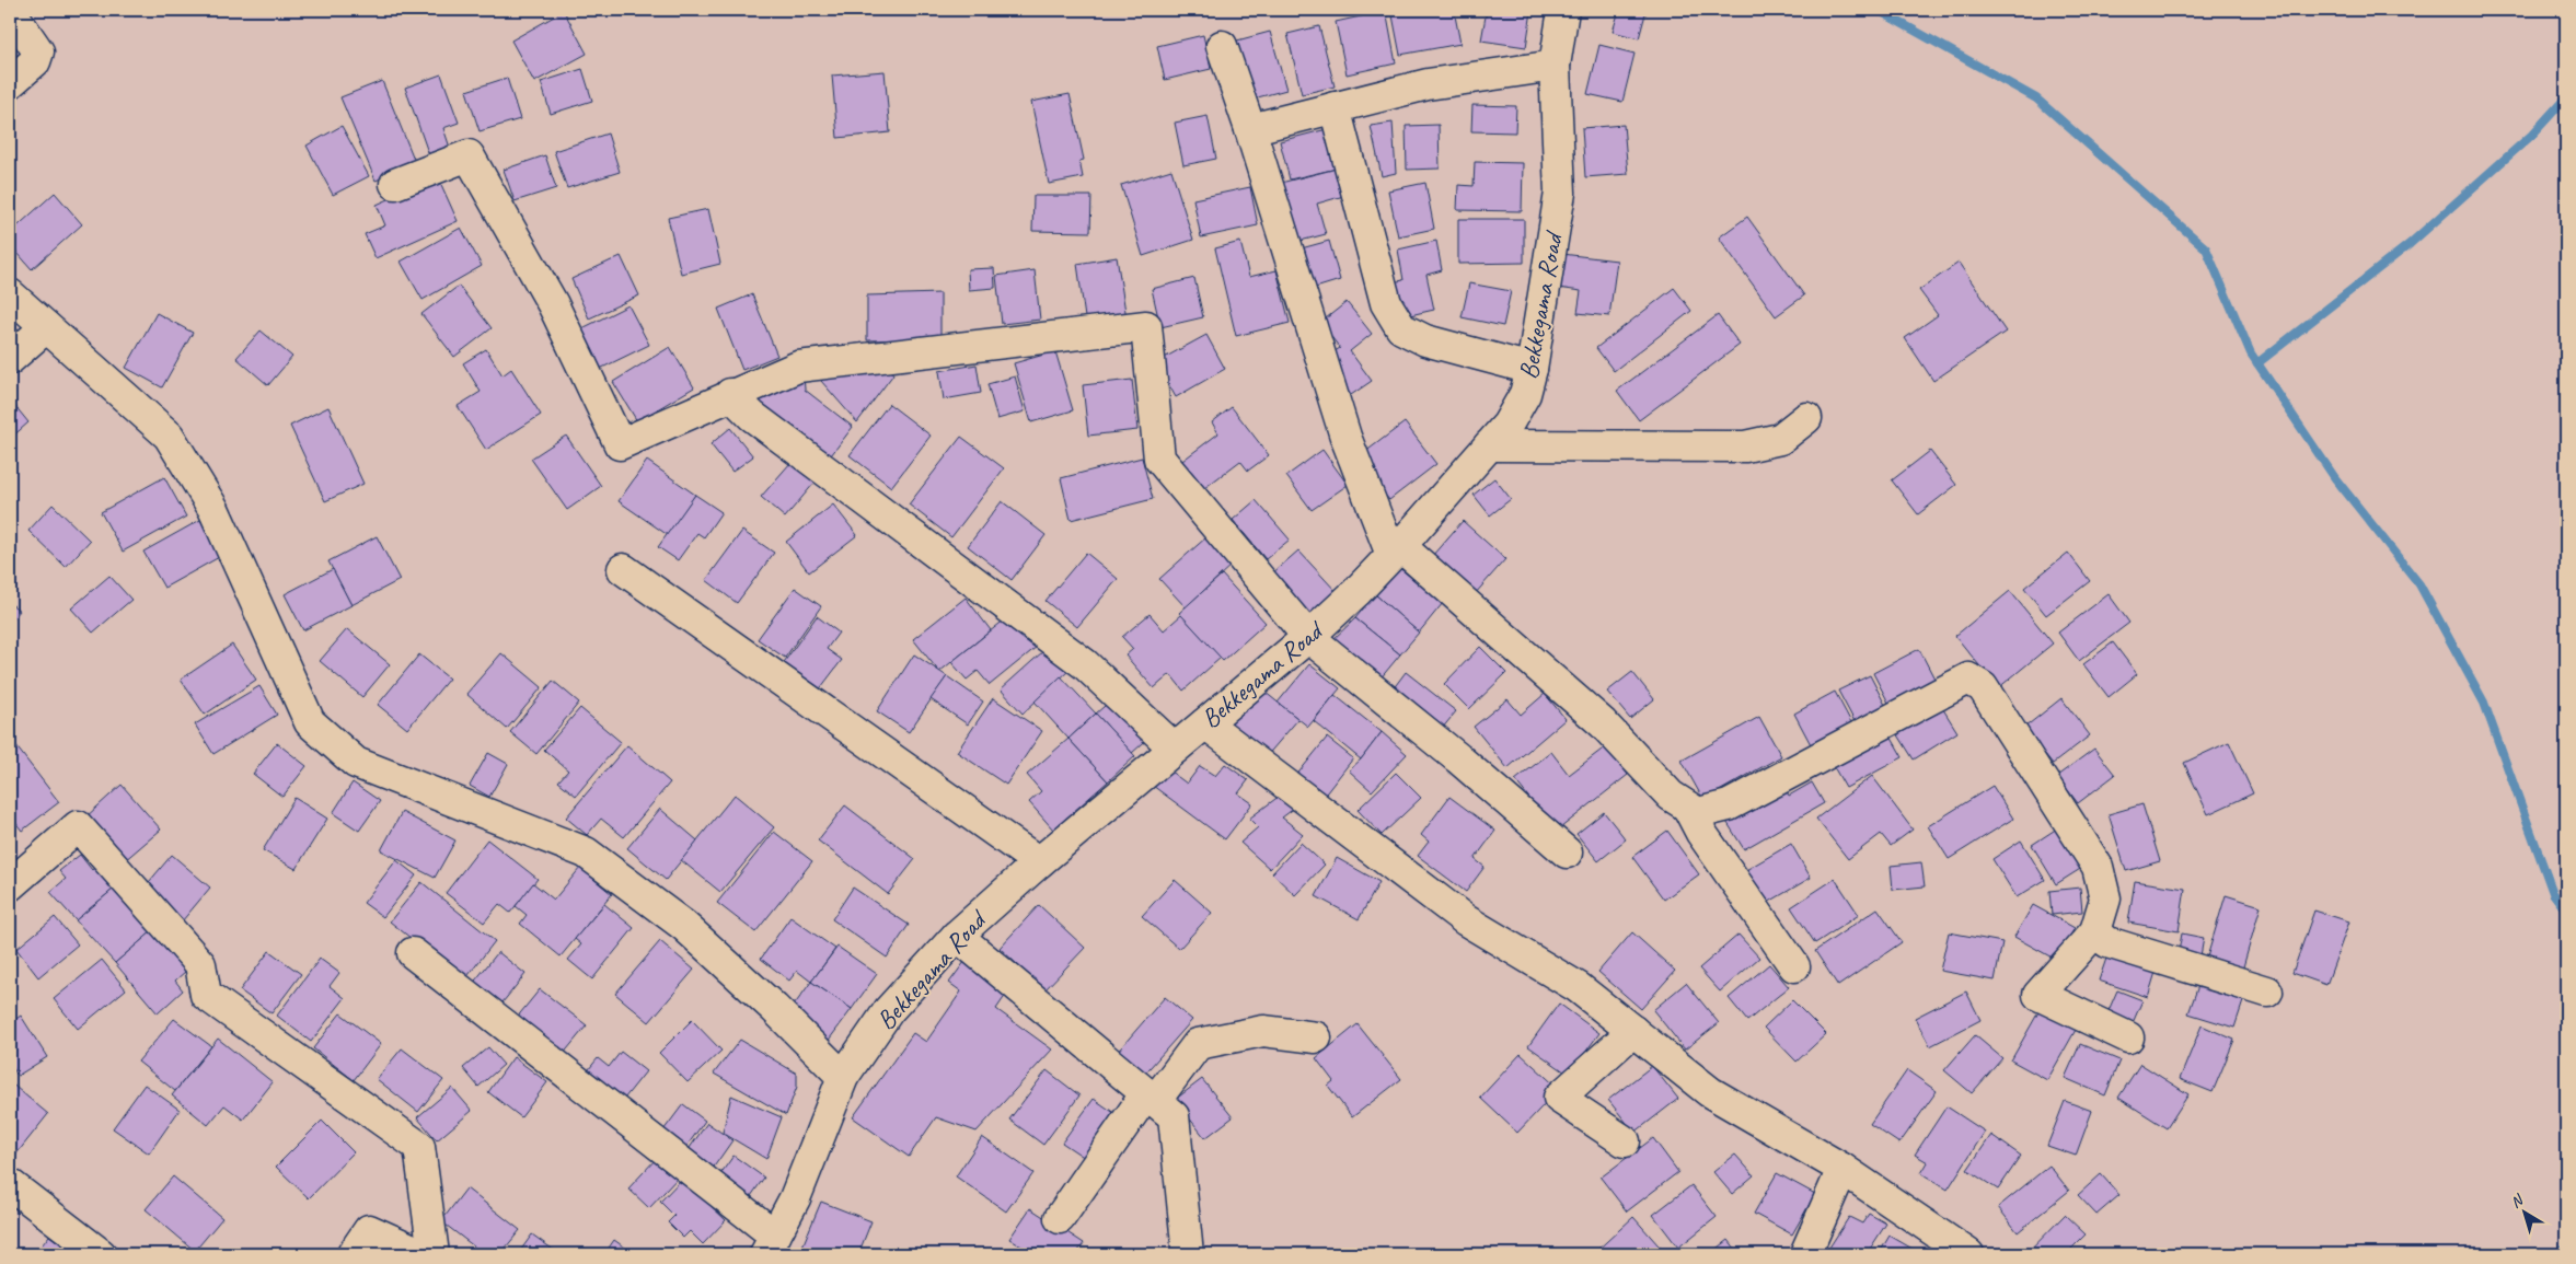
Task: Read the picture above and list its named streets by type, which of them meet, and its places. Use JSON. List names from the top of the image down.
{
  "streets": {
    "street": ["Bekkegama Road"]
  },
  "north": "top left"
}
